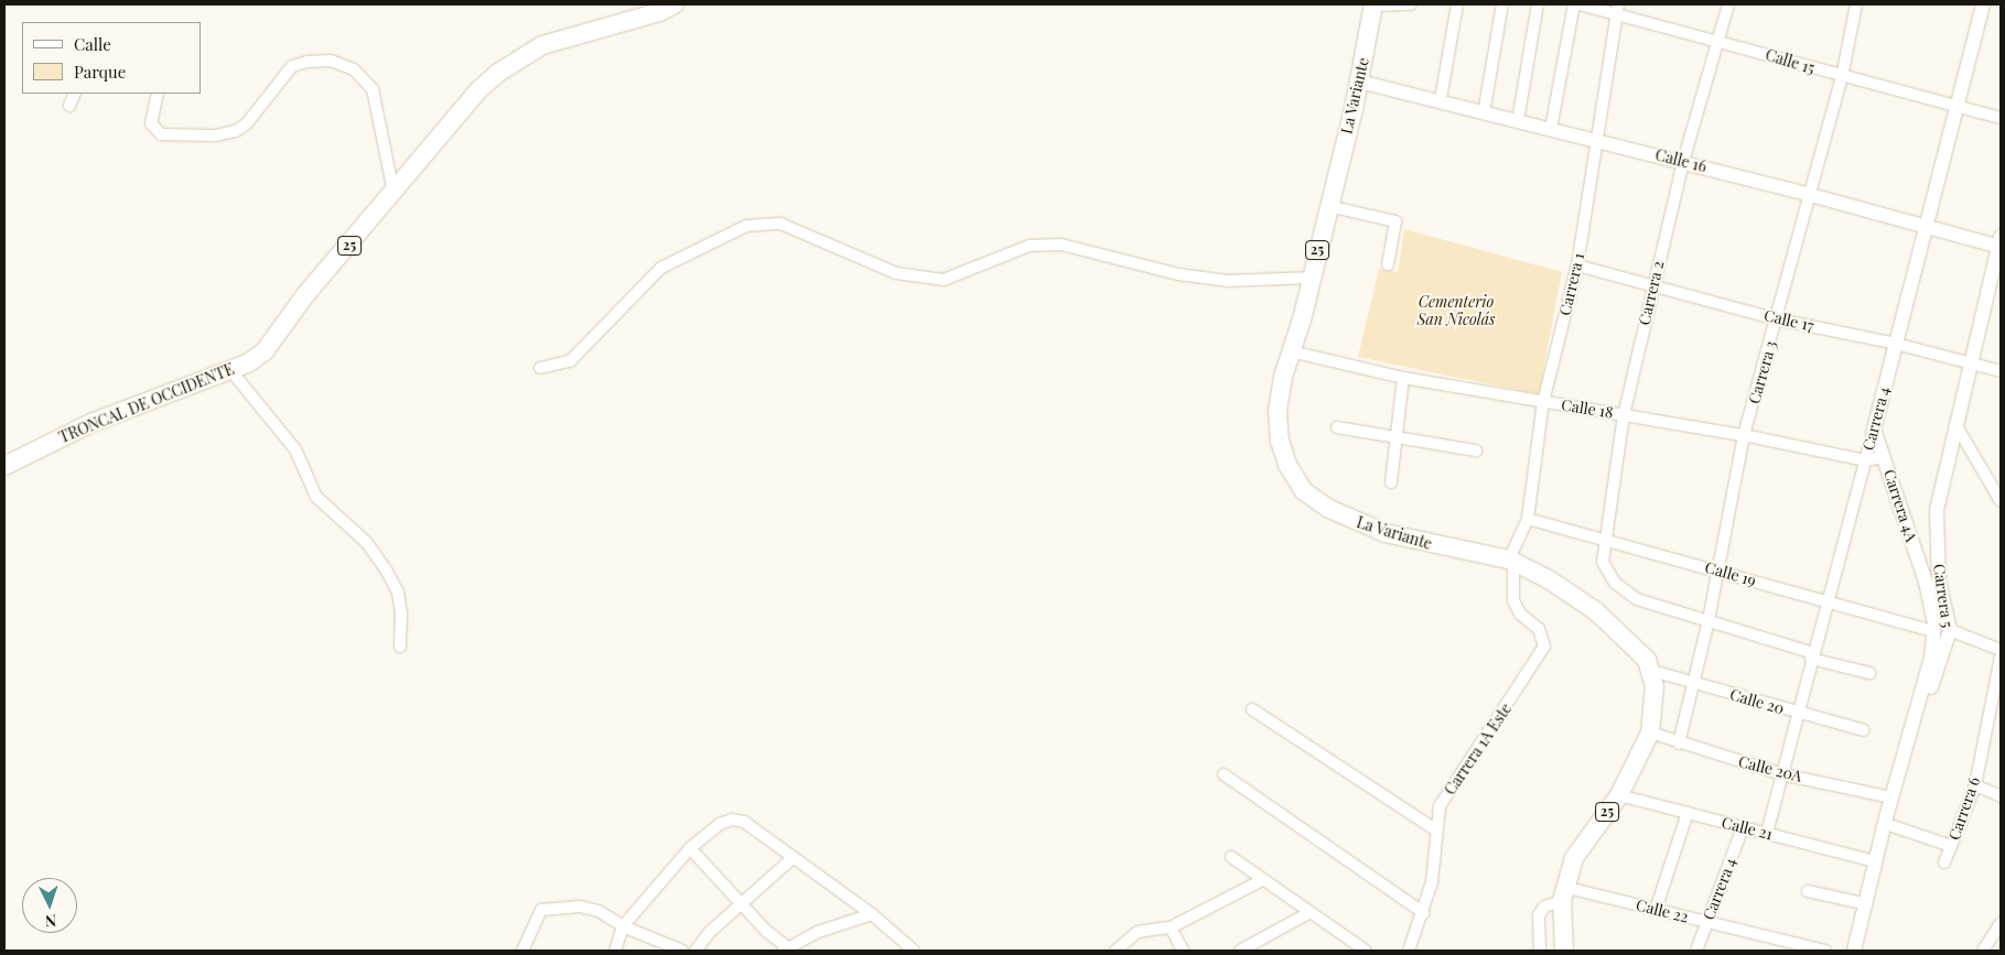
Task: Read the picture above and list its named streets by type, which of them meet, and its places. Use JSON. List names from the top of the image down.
{
  "streets": {
    "main road": ["La Variante", "25", "TRONCAL DE OCCIDENTE"],
    "street": [
      "Calle 15",
      "Calle 16",
      "Carrera 1",
      "Carrera 2",
      "Calle 17",
      "Carrera 3",
      "Calle 18",
      "Carrera 4",
      "Carrera 4A",
      "Calle 19",
      "Carrera 5",
      "Calle 20",
      "Carrera 1A Este",
      "Calle 20A",
      "Carrera 6",
      "Calle 21",
      "Calle 22"
    ]
  },
  "crossings": [
    ["Calle 15", "Carrera 1"],
    ["Calle 15", "Carrera 2"],
    ["Calle 15", "Carrera 3"],
    ["Calle 15", "Carrera 4"],
    ["La Variante", "Calle 16"],
    ["La Variante", "Carrera 1"],
    ["La Variante", "Calle 18"],
    ["La Variante", "Calle 20"],
    ["La Variante", "Carrera 1A Este"],
    ["La Variante", "Calle 20A"],
    ["La Variante", "Calle 21"],
    ["La Variante", "Calle 22"],
    ["Calle 16", "Carrera 1"],
    ["Calle 16", "Carrera 2"],
    ["Calle 16", "Carrera 3"],
    ["Calle 16", "Carrera 4"],
    ["Calle 16", "Carrera 5"],
    ["Carrera 1", "Calle 17"],
    ["Carrera 1", "Calle 18"],
    ["Carrera 1", "Calle 19"],
    ["Carrera 1", "Carrera 1A Este"],
    ["Carrera 2", "Calle 17"],
    ["Carrera 2", "Carrera 3"],
    ["Carrera 2", "Calle 18"],
    ["Carrera 2", "Calle 19"],
    ["Calle 17", "Carrera 3"],
    ["Calle 17", "Carrera 4"],
    ["Calle 17", "Carrera 5"],
    ["Carrera 3", "Calle 18"],
    ["Carrera 3", "Calle 19"],
    ["Carrera 3", "Calle 20"],
    ["Carrera 3", "Calle 20A"],
    ["Calle 18", "Carrera 4"],
    ["Calle 18", "Carrera 4A"],
    ["Carrera 4", "Carrera 4A"],
    ["Carrera 4", "Calle 19"],
    ["Carrera 4", "Calle 20"],
    ["Carrera 4", "Calle 20A"],
    ["Carrera 4", "Calle 21"],
    ["Carrera 4", "Calle 22"],
    ["Carrera 4A", "Carrera 5"],
    ["Calle 19", "Carrera 5"],
    ["Carrera 5", "Calle 20A"],
    ["Carrera 5", "Calle 21"]
  ],
  "parks": ["Cementerio San Nicolás"],
  "legend": ["Calle", "Parque"],
  "north": "bottom"
}
